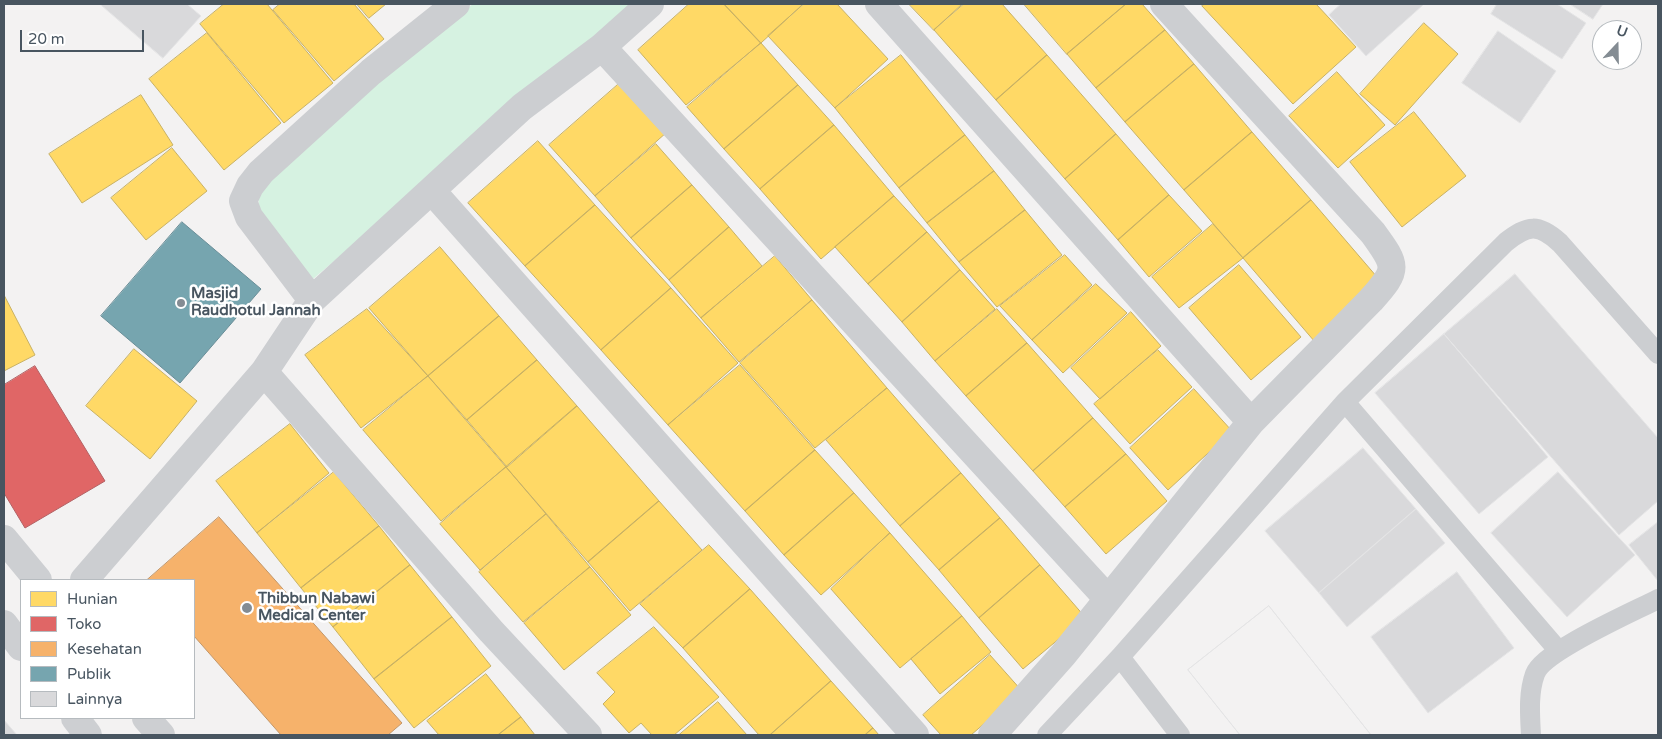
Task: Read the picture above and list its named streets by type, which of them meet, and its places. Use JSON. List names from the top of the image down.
{
  "places": ["Masjid Raudhotul Jannah", "Thibbun Nabawi Medical Center"],
  "legend": [
    "Hunian",
    "Toko",
    "Kesehatan",
    "Publik",
    "Lainnya"
  ],
  "scale_bar": "20 m",
  "north": "top"
}
